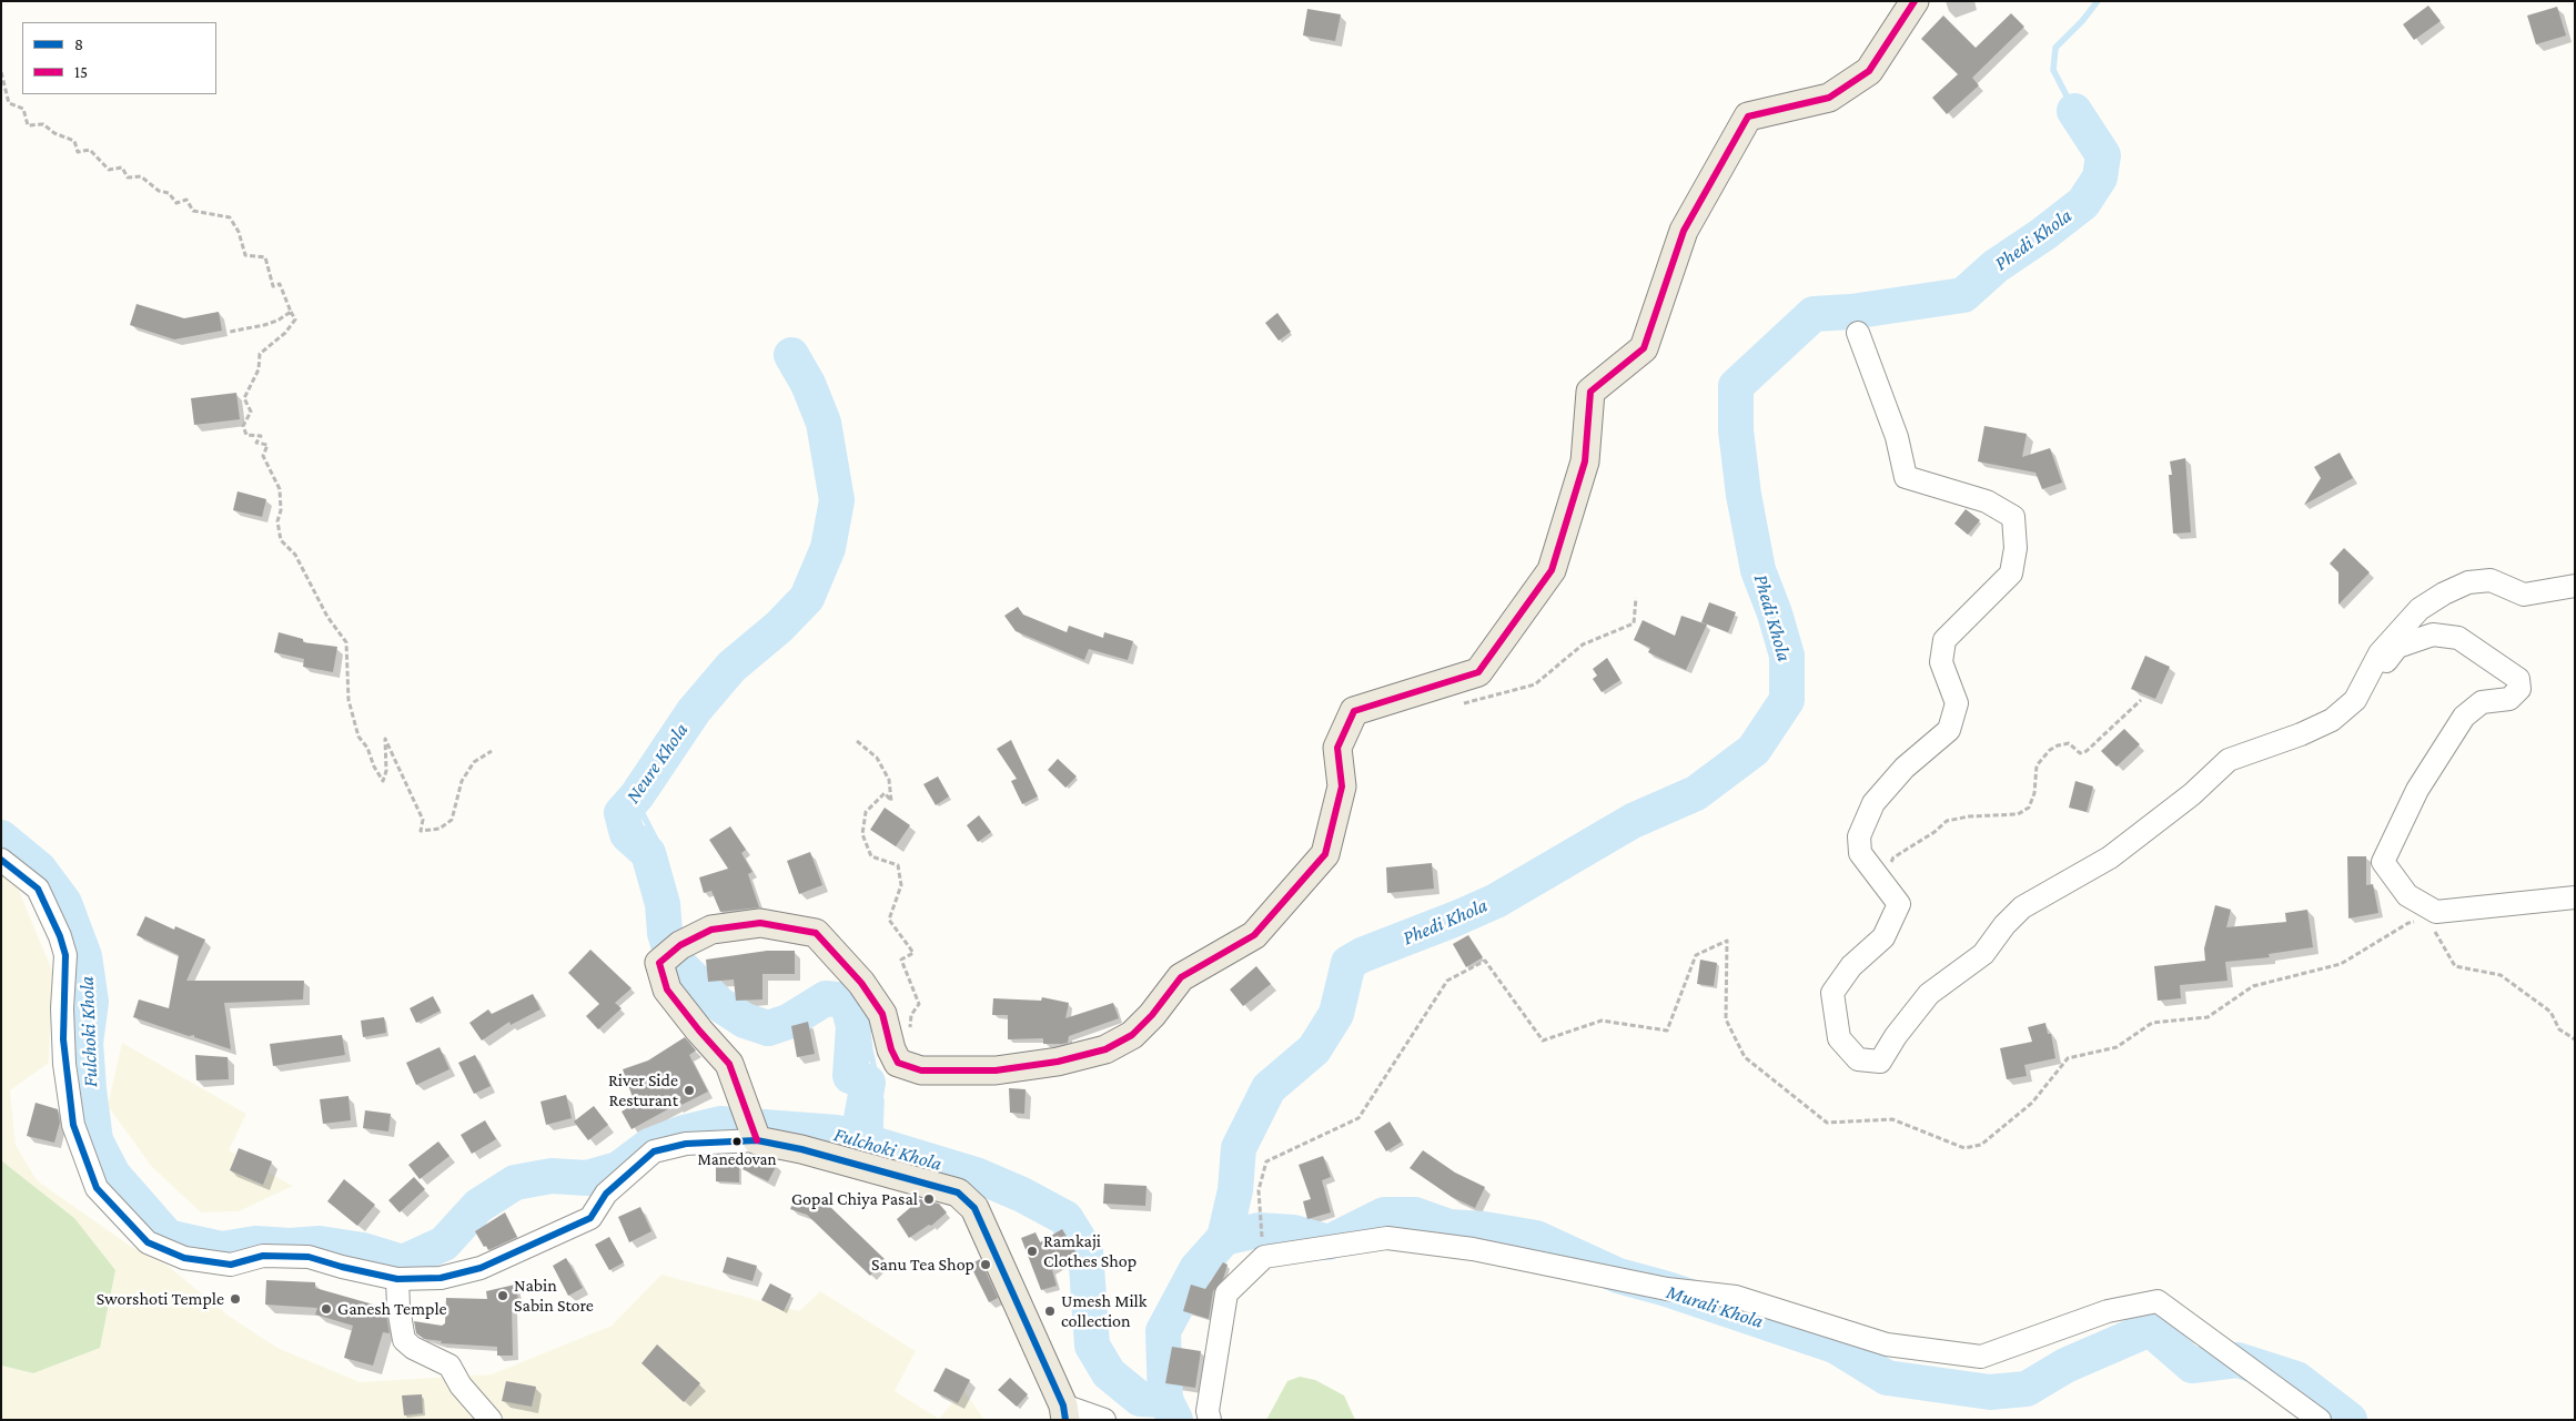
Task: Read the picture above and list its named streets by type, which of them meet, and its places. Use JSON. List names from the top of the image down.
{
  "water": [
    "Phedi Khola",
    "Neure Khola",
    "Fulchoki Khola",
    "Murali Khola"
  ],
  "places": [
    "River Side Resturant",
    "Manedovan",
    "Gopal Chiya Pasal",
    "Ramkaji Clothes Shop",
    "Sanu Tea Shop",
    "Nabin Sabin Store",
    "Sworshoti Temple",
    "Ganesh Temple",
    "Umesh Milk collection"
  ],
  "lines": ["transit line 15", "transit line 8"],
  "legend": ["8", "15"]
}
